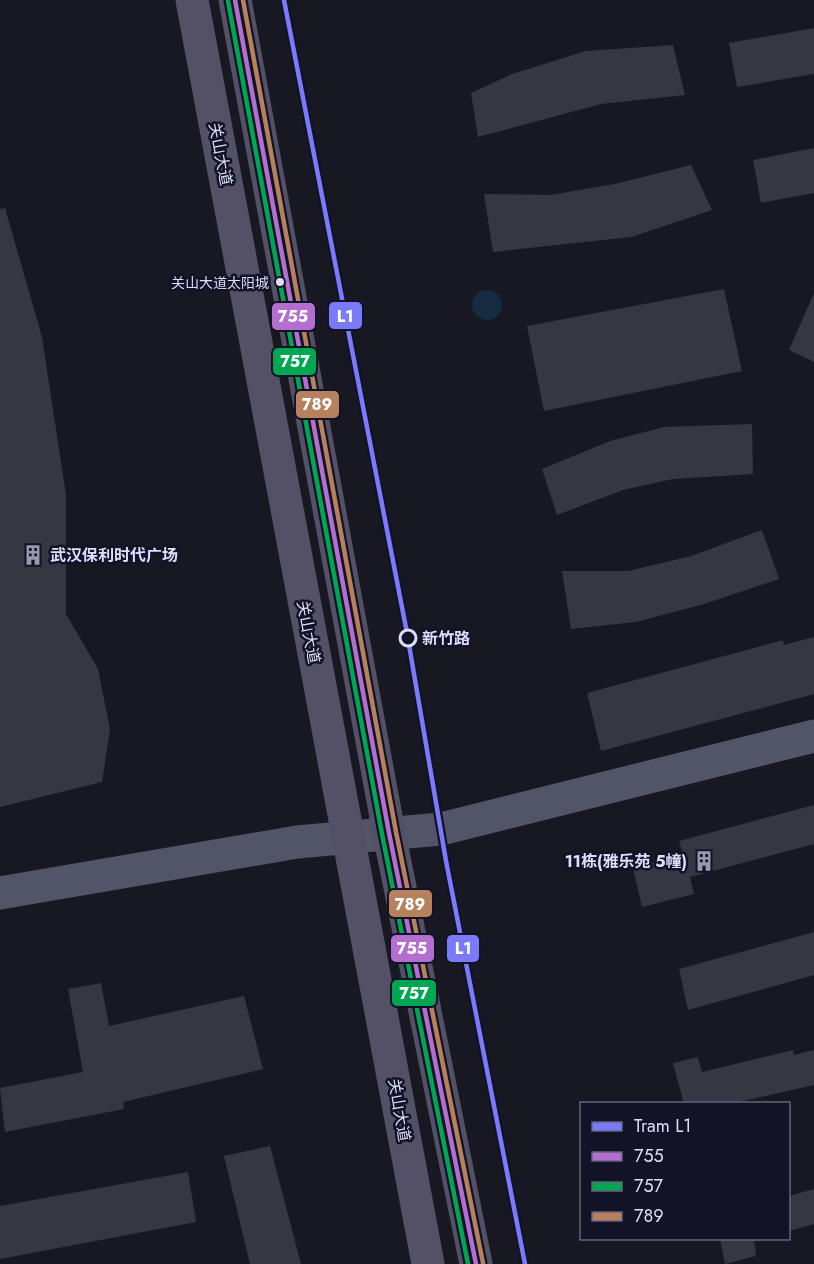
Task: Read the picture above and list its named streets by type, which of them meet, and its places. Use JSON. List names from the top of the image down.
{
  "streets": {
    "main road": ["关山大道"]
  },
  "places": {
    "other": ["关山大道太阳城", "新竹路"],
    "building": ["武汉保利时代广场", "11栋(雅乐苑 5幢)"]
  },
  "lines": [
    "tram line L1",
    "transit line 755",
    "transit line 789",
    "transit line 757"
  ],
  "legend": [
    "Tram L1",
    "755",
    "757",
    "789"
  ]
}
